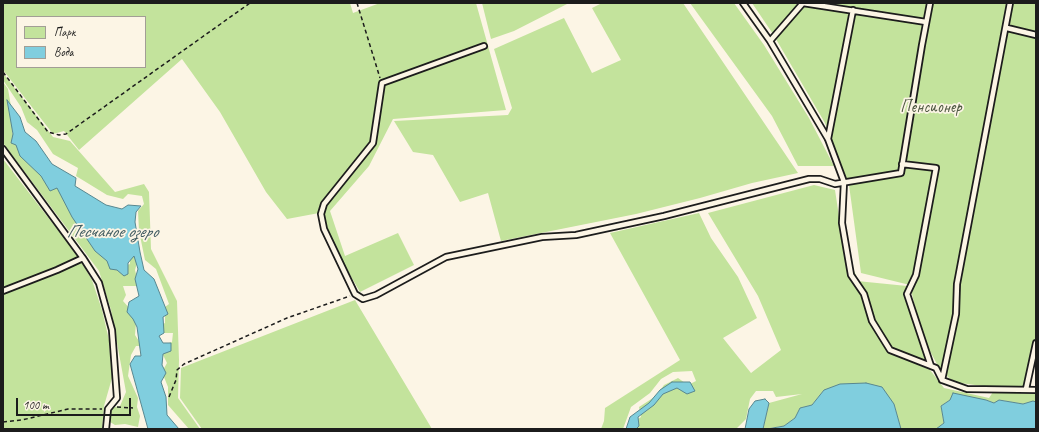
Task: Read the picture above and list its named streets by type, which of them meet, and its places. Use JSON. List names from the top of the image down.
{
  "water": ["Песчаное озеро"],
  "parks": ["Пенсионер"],
  "legend": ["Парк", "Вода"],
  "scale_bar": "100 m"
}
